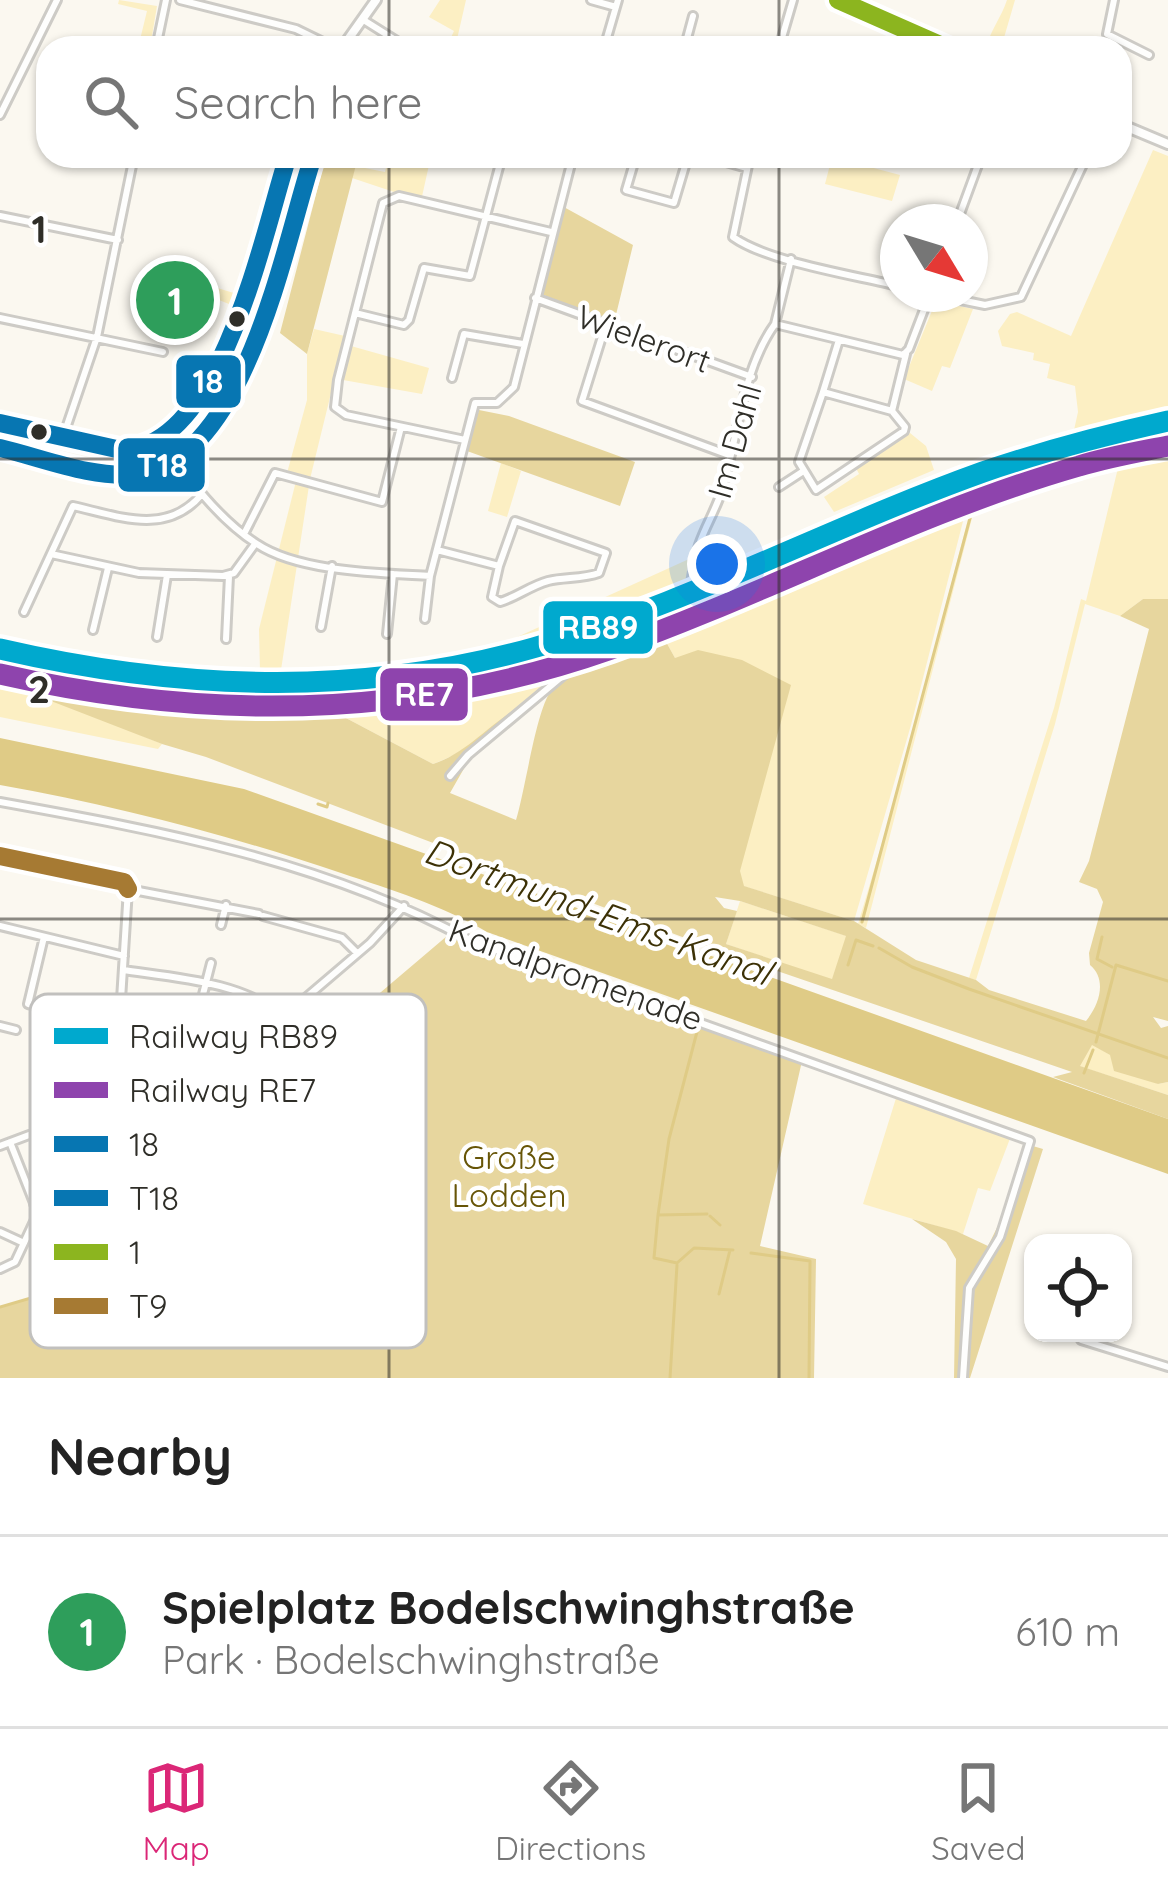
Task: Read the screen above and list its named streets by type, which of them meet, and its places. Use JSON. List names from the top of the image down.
{
  "streets": {
    "street": ["Wielerort", "Im Dahl", "Kanalpromenade"]
  },
  "crossings": [
    ["Wielerort", "Im Dahl"]
  ],
  "water": ["Dortmund-Ems-Kanal"],
  "parks": ["Große Lodden"],
  "lines": [
    "transit line 1",
    "transit line 18",
    "transit line T18",
    "rail line RB89",
    "rail line RE7",
    "transit line T9"
  ],
  "legend": [
    "Railway RB89",
    "Railway RE7",
    "18",
    "T18",
    "1",
    "T9"
  ],
  "north": "bottom right",
  "page": {
    "search": "Search here",
    "pins": "1",
    "heading": "Nearby",
    "list": [
      {
        "mark": "1",
        "name": "Spielplatz Bodelschwinghstraße",
        "note": "Park · Bodelschwinghstraße",
        "value": "610 m"
      }
    ],
    "nav": ["Map", "Directions", "Saved"]
  },
  "grid": {
    "rows": ["1", "2"]
  }
}
